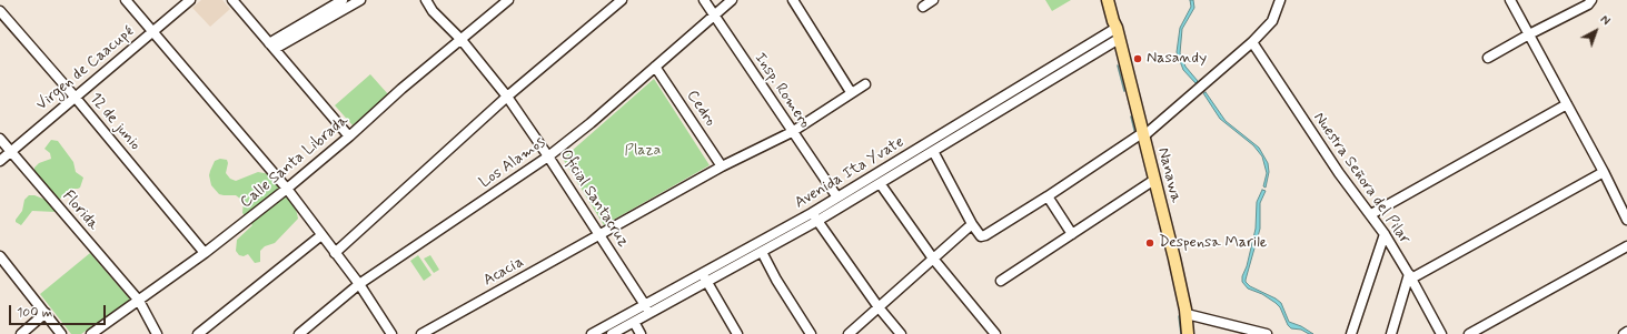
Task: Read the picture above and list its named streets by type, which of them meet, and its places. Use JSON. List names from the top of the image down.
{
  "streets": {
    "main road": ["Nanawa"],
    "street": [
      "Virgen de Caacupé",
      "Insp. Romero",
      "Cedro",
      "12 de junio",
      "Calle Santa Librada",
      "Los Alamos",
      "Avenida Ita Yvate",
      "Nuestra Señora del Pilar",
      "Oficial Santacruz",
      "Florida",
      "Acacia"
    ]
  },
  "crossings": [
    ["Virgen de Caacupé", "12 de junio"],
    ["Virgen de Caacupé", "Florida"],
    ["Insp. Romero", "Los Alamos"],
    ["Insp. Romero", "Avenida Ita Yvate"],
    ["Insp. Romero", "Acacia"],
    ["Cedro", "Los Alamos"],
    ["Cedro", "Acacia"],
    ["12 de junio", "Calle Santa Librada"],
    ["Calle Santa Librada", "Oficial Santacruz"],
    ["Calle Santa Librada", "Florida"],
    ["Los Alamos", "Oficial Santacruz"],
    ["Avenida Ita Yvate", "Nanawa"],
    ["Avenida Ita Yvate", "Oficial Santacruz"],
    ["Oficial Santacruz", "Acacia"]
  ],
  "parks": ["Plaza"],
  "places": ["Nasandy", "Despensa Marile"],
  "scale_bar": "100 m",
  "north": "top right"
}
